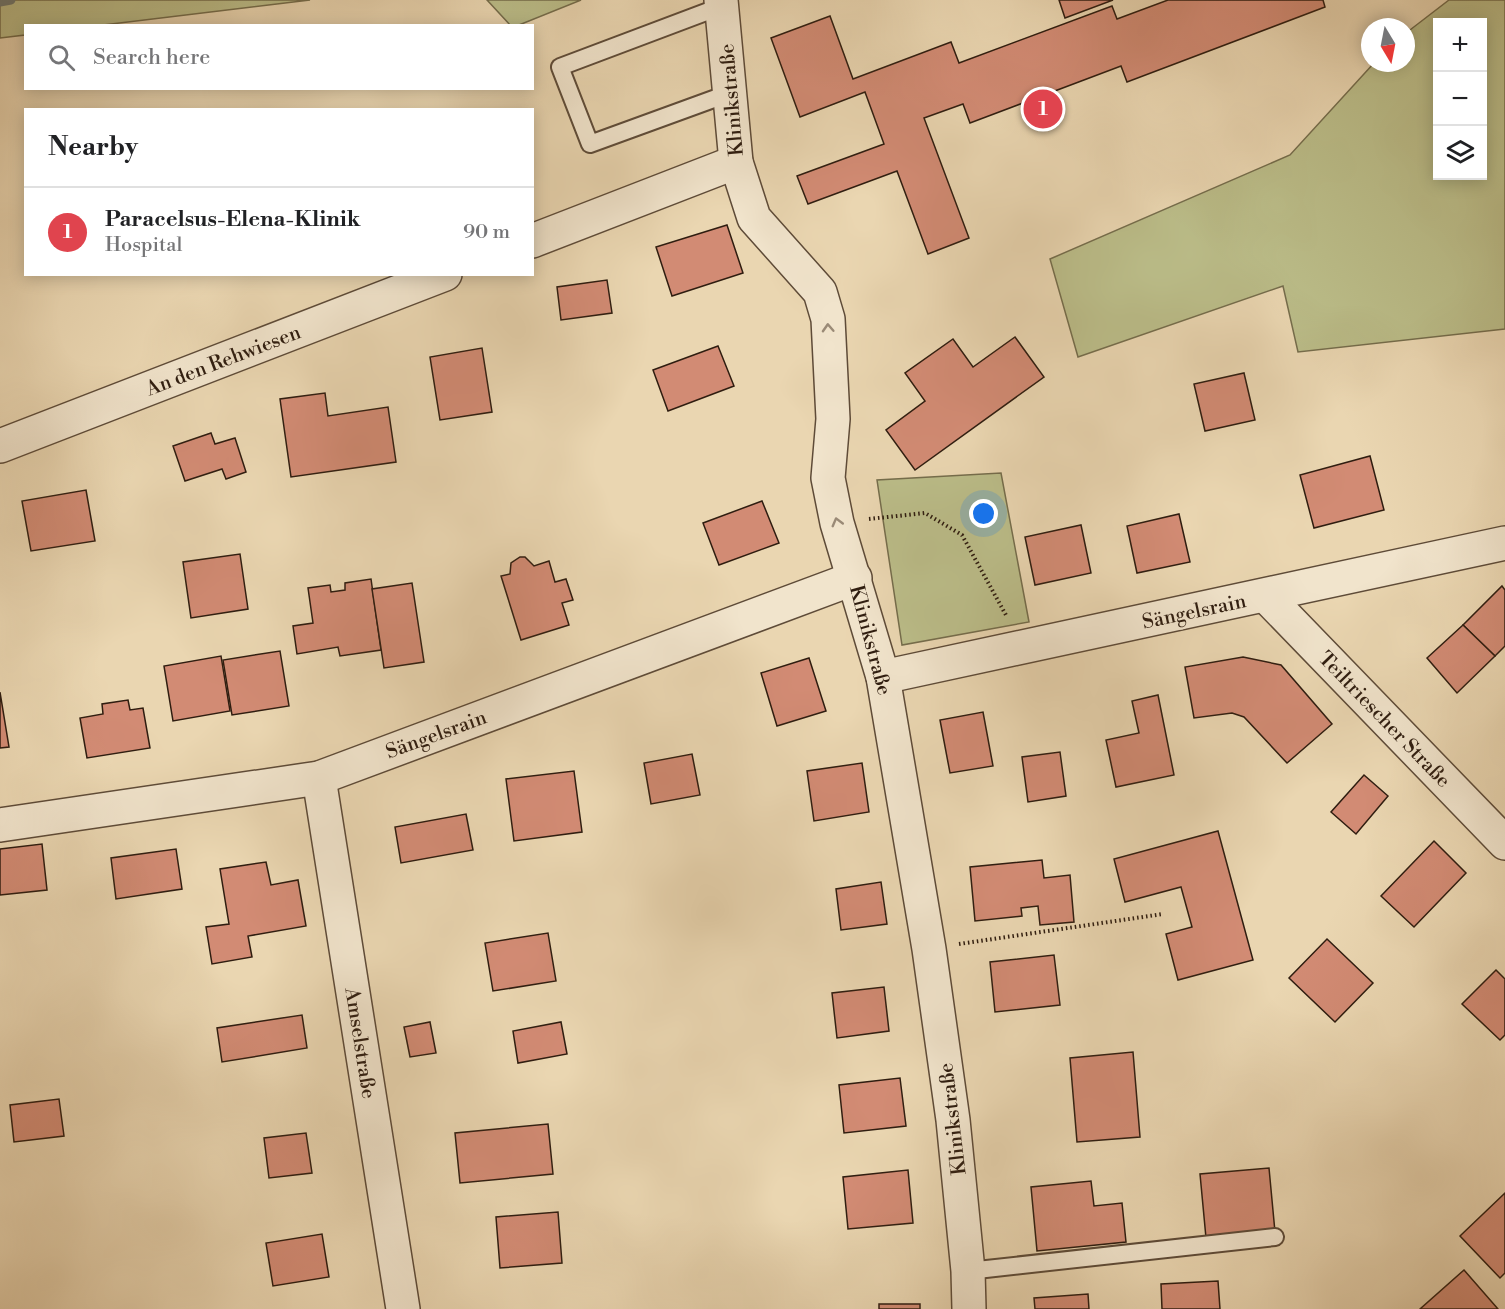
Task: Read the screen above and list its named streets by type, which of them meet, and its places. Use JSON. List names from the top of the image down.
{
  "streets": {
    "street": [
      "Klinikstraße",
      "An den Rehwiesen",
      "Sängelsrain",
      "Teiltriescher Straße",
      "Amselstraße"
    ]
  },
  "crossings": [
    ["Klinikstraße", "Sängelsrain"],
    ["Sängelsrain", "Teiltriescher Straße"],
    ["Sängelsrain", "Amselstraße"]
  ],
  "north": "bottom",
  "page": {
    "map_buttons": ["+", "−"],
    "search": "Search here",
    "pins": "1",
    "heading": "Nearby",
    "list": [
      {
        "mark": "1",
        "name": "Paracelsus-Elena-Klinik",
        "note": "Hospital",
        "value": "90 m"
      }
    ]
  }
}
